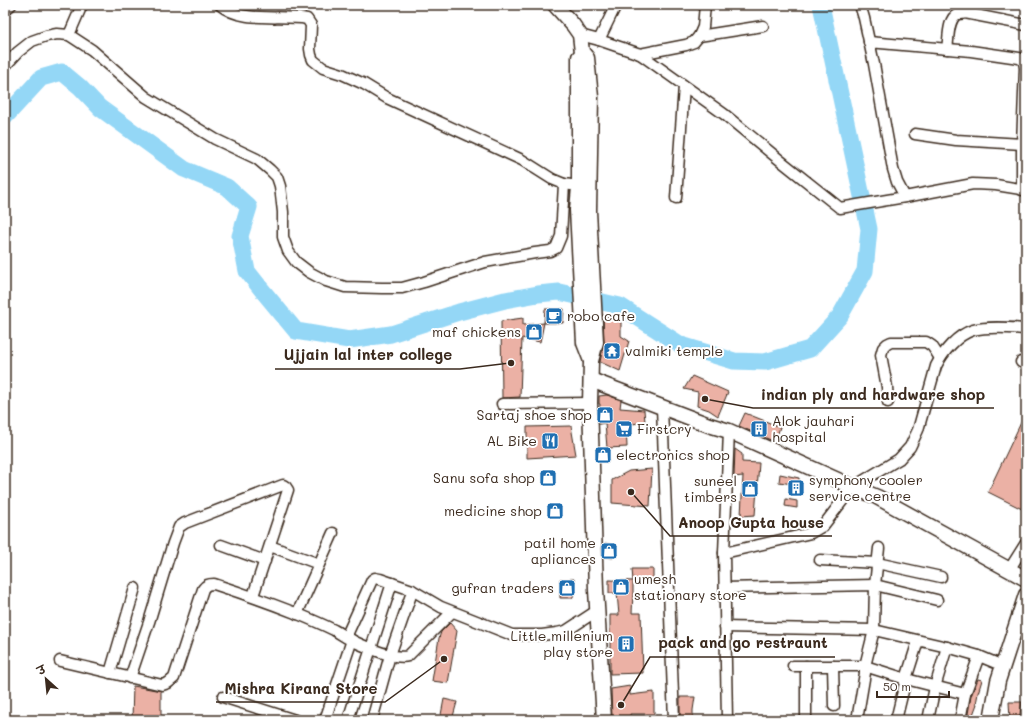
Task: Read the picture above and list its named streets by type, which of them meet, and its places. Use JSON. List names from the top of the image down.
{
  "places": {
    "cafe": ["robo cafe"],
    "shop": [
      "maf chickens",
      "Sartaj shoe shop",
      "electronics shop",
      "Sanu sofa shop",
      "suneel timbers",
      "medicine shop",
      "patil home apliances",
      "umesh stationary store",
      "gufran traders"
    ],
    "temple": ["valmiki temple"],
    "other": [
      "Ujjain lal inter college",
      "indian ply and hardware shop",
      "Anoop Gupta house",
      "Mishra Kirana Store",
      "pack and go restraunt"
    ],
    "supermarket": ["Firstcry"],
    "building": ["Alok jauhari hospital", "symphony cooler service centre", "Little millenium play store"],
    "restaurant": ["AL Bike"]
  },
  "scale_bar": "50 m",
  "north": "top left"
}
